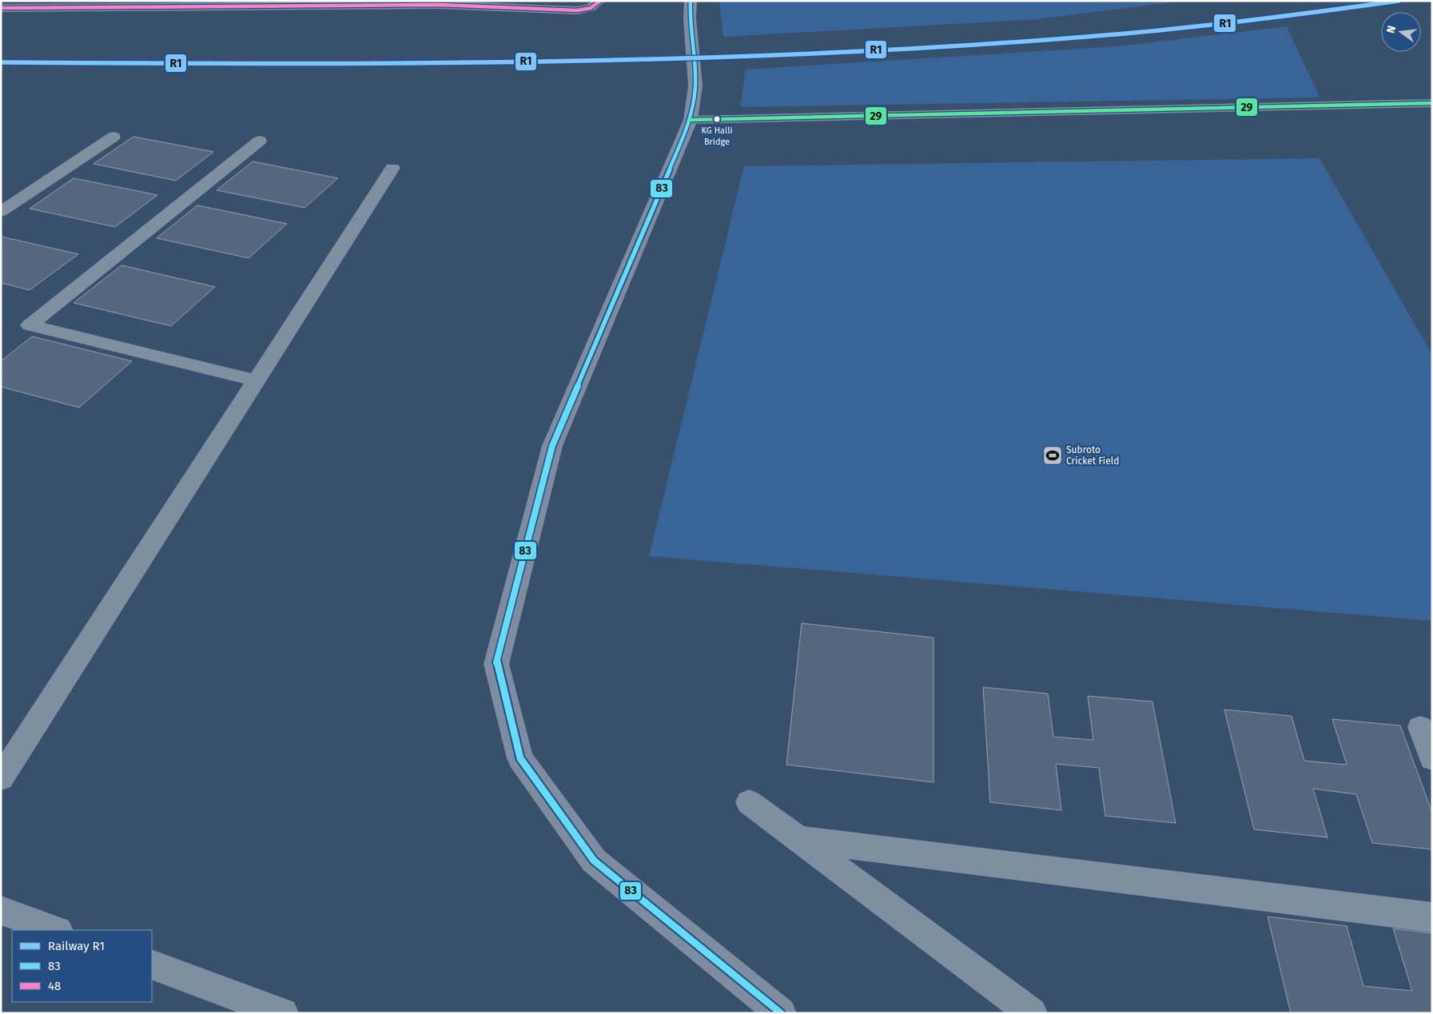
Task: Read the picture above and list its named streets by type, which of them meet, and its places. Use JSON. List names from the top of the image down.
{
  "places": {
    "other": ["KG Halli Bridge"],
    "sports": ["Subroto Cricket Field"]
  },
  "lines": [
    "rail line R1",
    "transit line 83",
    "transit line 48",
    "transit line 29"
  ],
  "legend": ["Railway R1", "83", "48"],
  "north": "left"
}
